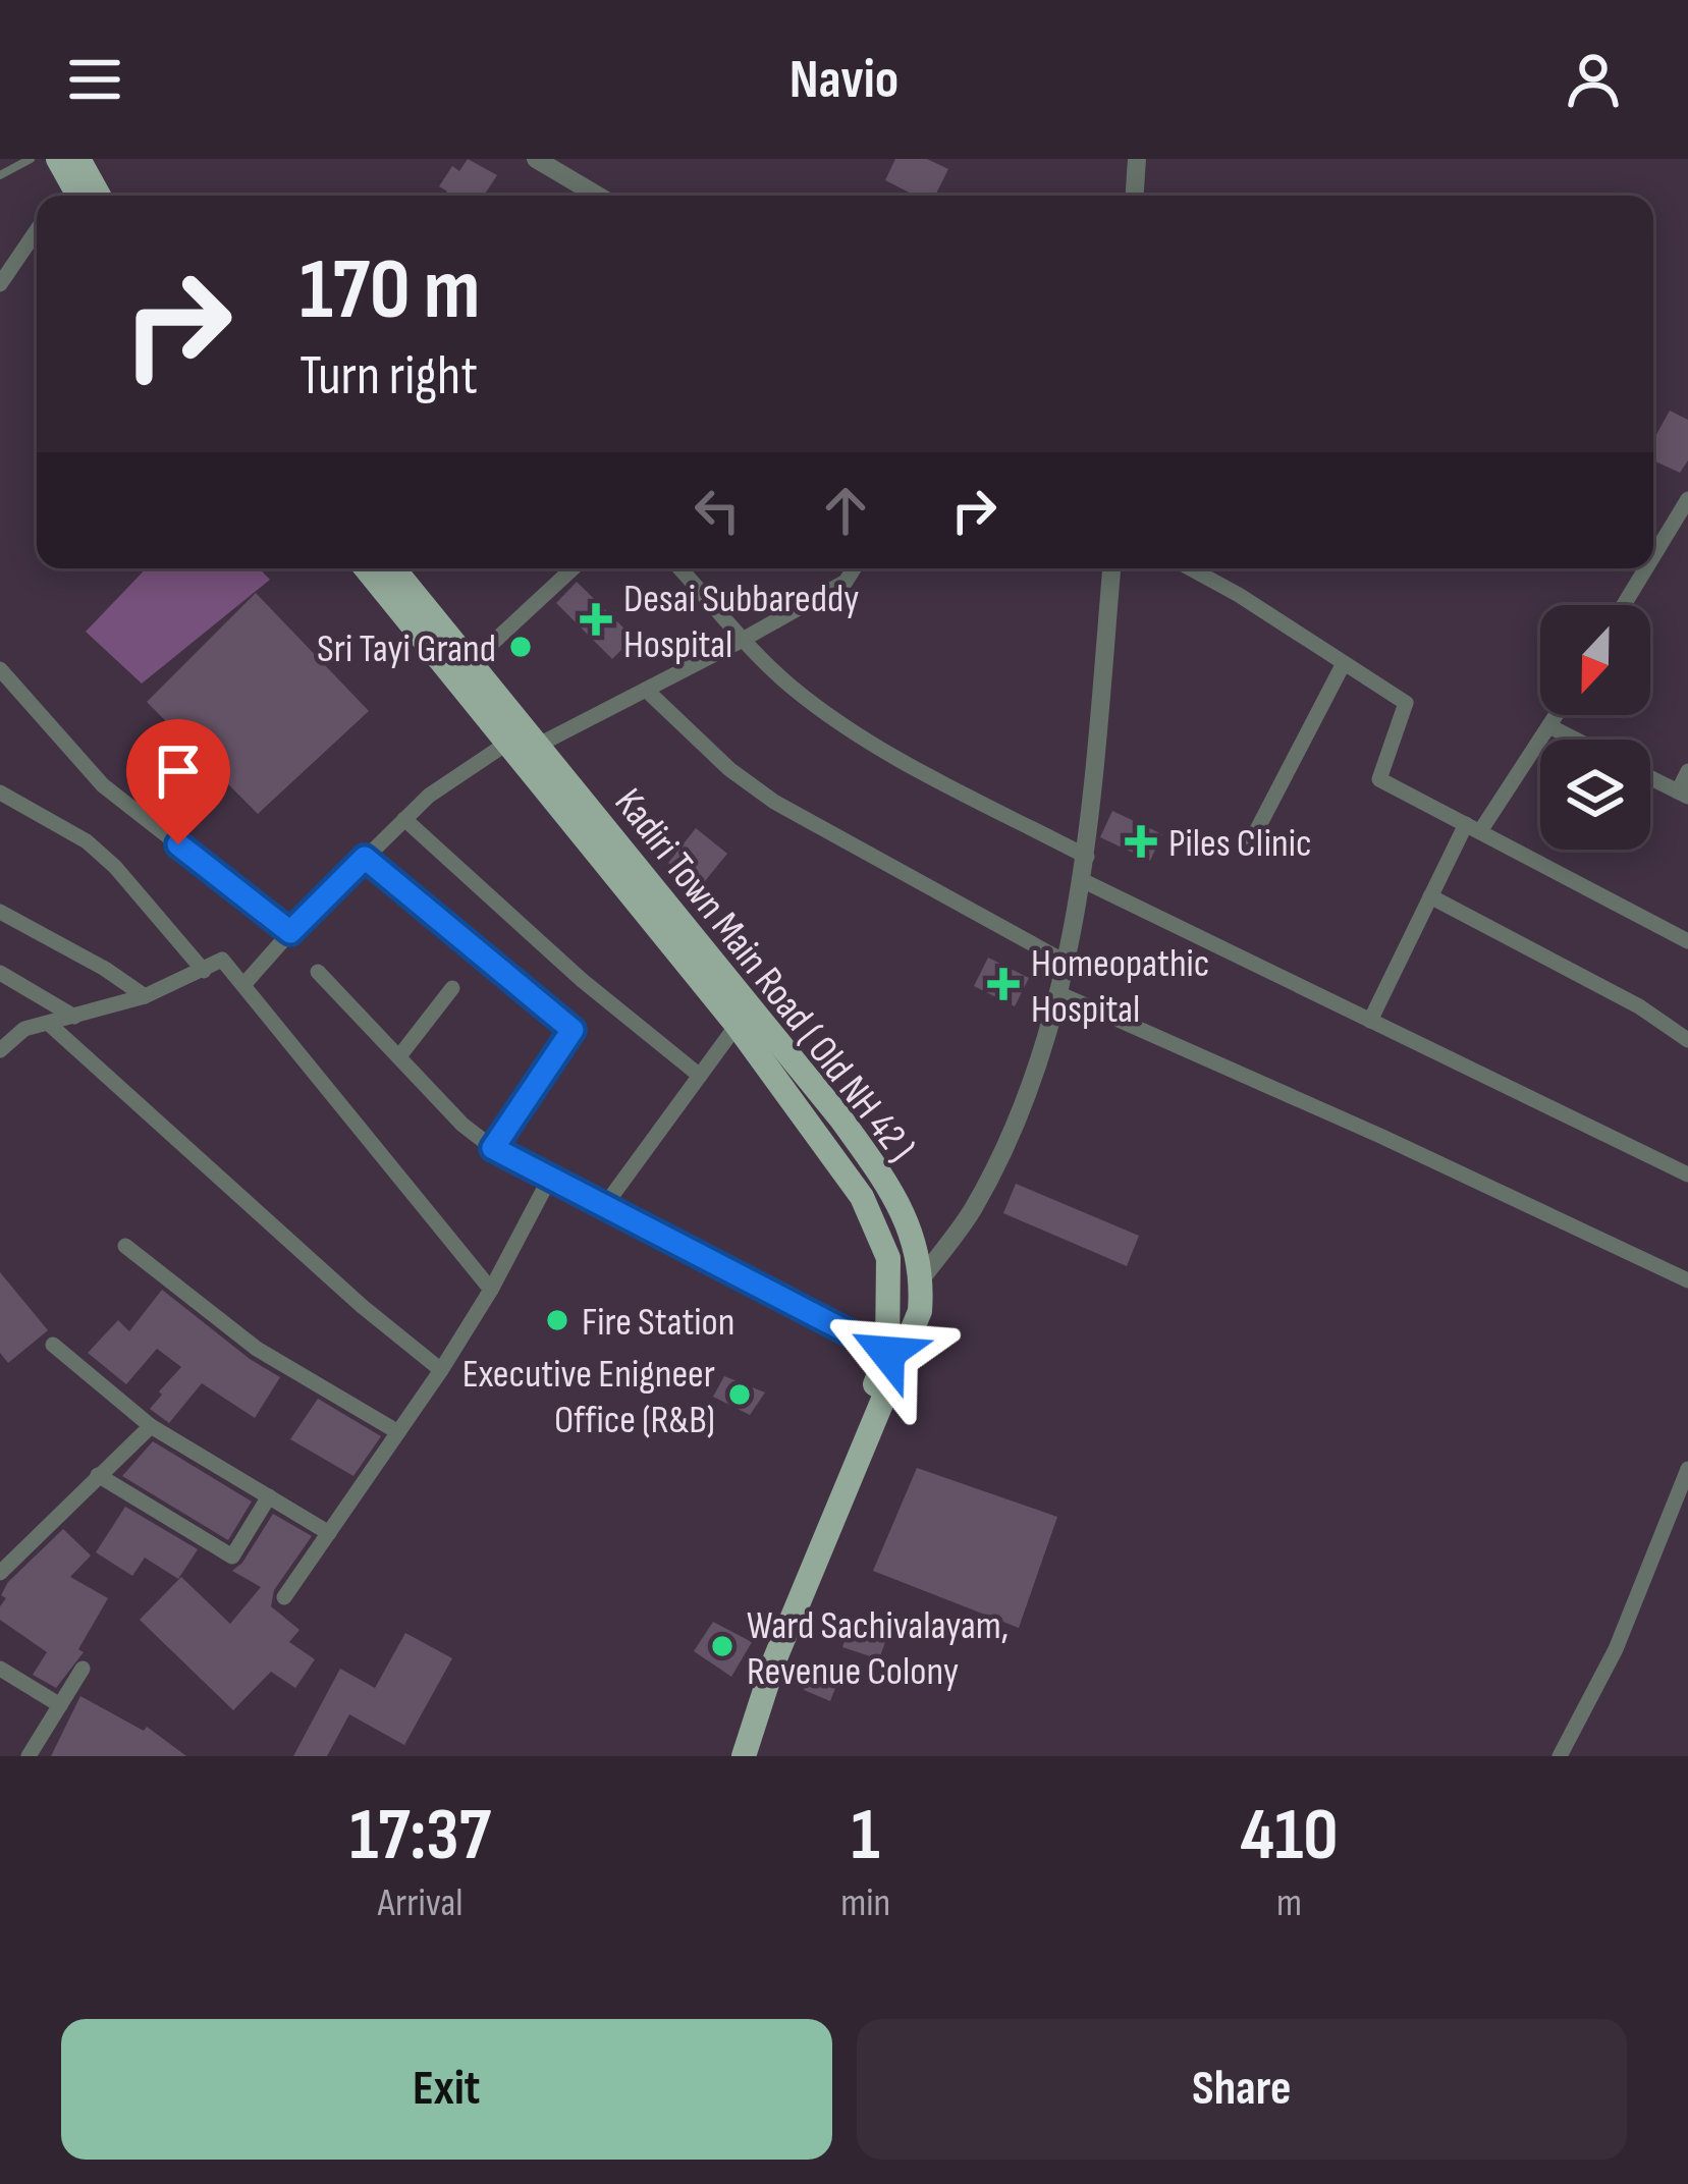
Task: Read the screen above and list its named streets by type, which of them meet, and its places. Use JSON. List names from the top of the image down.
{
  "streets": {
    "main road": ["Kadiri Town Main Road ( Old NH 42 )"]
  },
  "places": {
    "health": ["Desai Subbareddy Hospital", "Piles Clinic", "Homeopathic Hospital"],
    "other": [
      "Sri Tayi Grand",
      "Fire Station",
      "Executive Enigneer Office (R&B)",
      "Ward Sachivalayam, Revenue Colony"
    ]
  },
  "north": "bottom",
  "page": {
    "header": "Navio",
    "turn": ["170 m", "Turn right"],
    "eta": [
      "17:37",
      "Arrival",
      "1",
      "min",
      "410",
      "m"
    ],
    "buttons": ["Exit", "Share"]
  }
}
